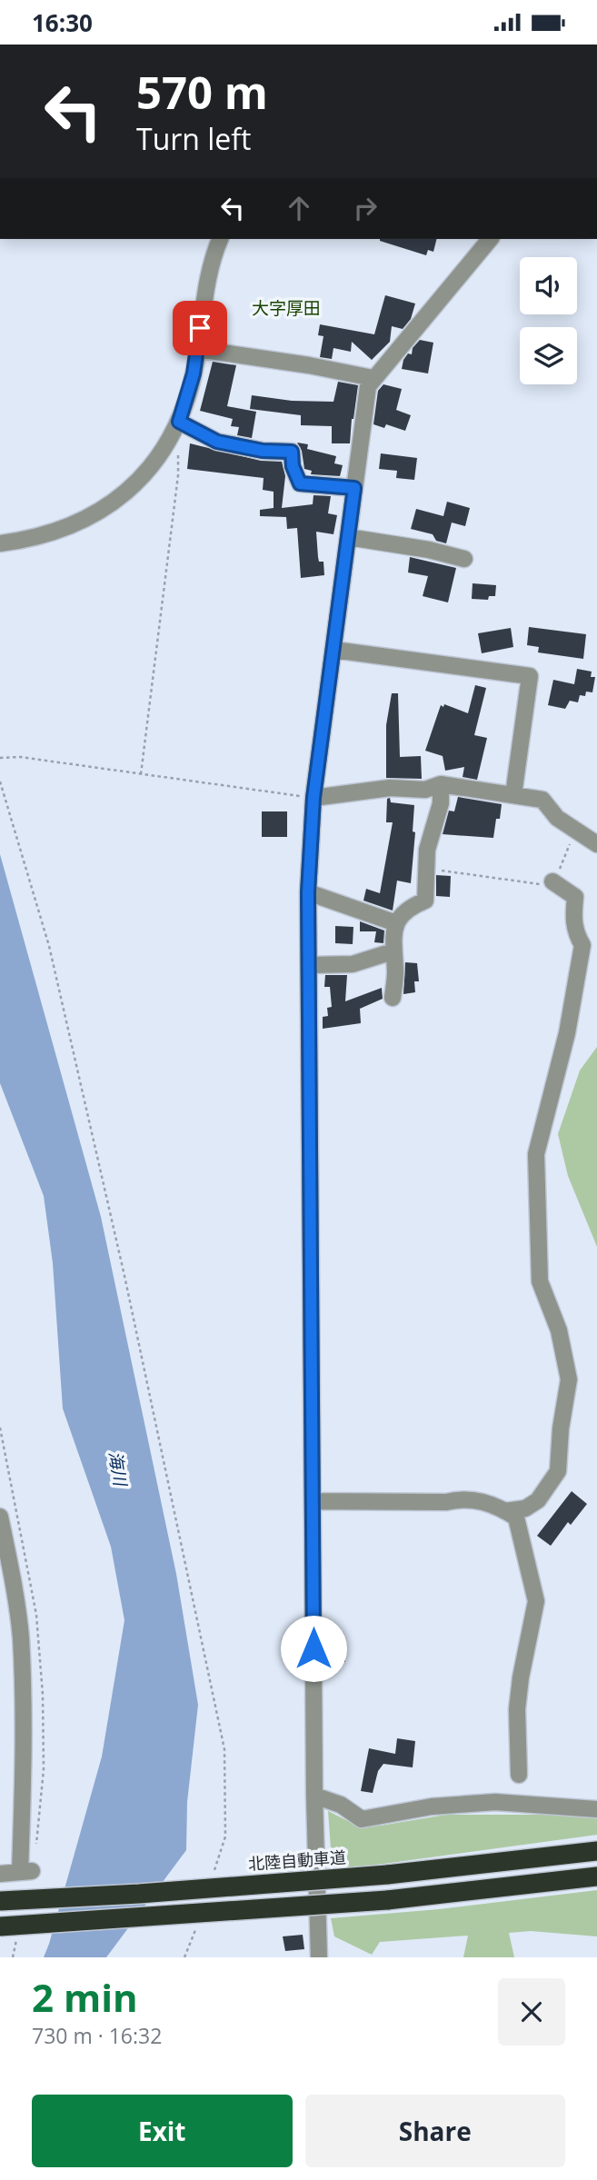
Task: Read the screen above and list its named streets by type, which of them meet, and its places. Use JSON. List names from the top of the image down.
{
  "streets": {
    "highway": ["北陸自動車道"]
  },
  "districts": ["大字厚田"],
  "water": ["海川"],
  "page": {
    "status": "16:30",
    "turn": ["570 m", "Turn left"],
    "heading": ["2 min", "730 m · 16:32"],
    "buttons": ["Exit", "Share"]
  }
}
